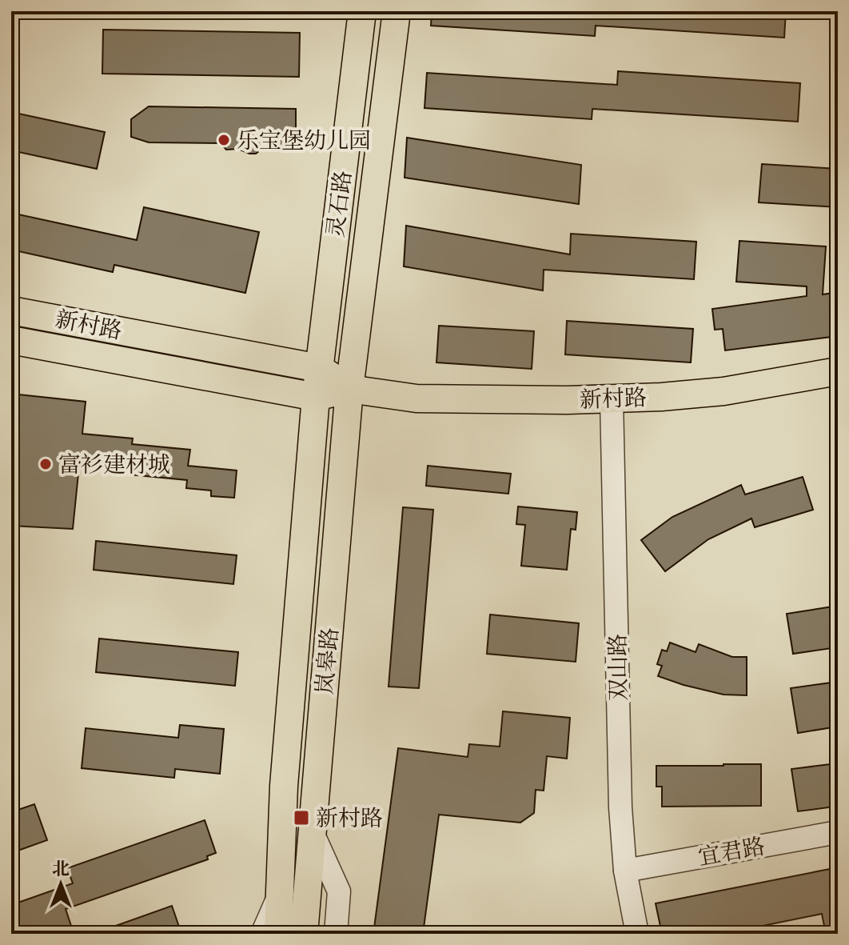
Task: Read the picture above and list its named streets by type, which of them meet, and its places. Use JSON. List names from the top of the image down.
{
  "streets": {
    "main road": ["灵石路", "新村路", "岚皋路"],
    "street": ["双山路", "宜君路"]
  },
  "crossings": [
    ["灵石路", "新村路"],
    ["灵石路", "岚皋路"],
    ["新村路", "岚皋路"],
    ["新村路", "双山路"],
    ["双山路", "宜君路"]
  ],
  "places": {
    "other": ["乐宝堡幼儿园", "富衫建材城"],
    "transit": ["新村路"]
  },
  "north": "top"
}
